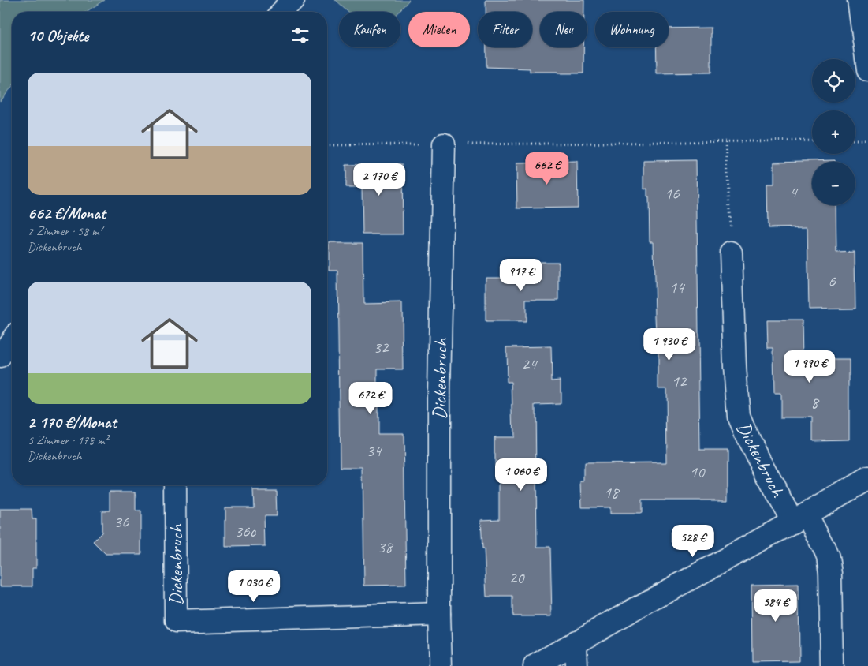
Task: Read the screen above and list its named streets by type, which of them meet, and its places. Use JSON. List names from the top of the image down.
{
  "streets": {
    "street": ["Dickenbruch"]
  },
  "house_numbers": [
    "4",
    "16",
    "6",
    "14",
    "32",
    "24",
    "12",
    "8",
    "34",
    "10",
    "18",
    "36",
    "36c",
    "38",
    "20"
  ],
  "page": {
    "chip": [
      "Kaufen",
      "Mieten",
      "Filter",
      "Neu",
      "Wohnung"
    ],
    "heading": "10 Objekte",
    "map_buttons": ["+", "−"],
    "list": [
      {
        "name": "662 €/Monat",
        "note": "2 Zimmer · 58 m² · Dickenbruch"
      },
      {
        "name": "2 170 €/Monat",
        "note": "5 Zimmer · 178 m² · Dickenbruch"
      }
    ],
    "price": [
      "662 €",
      "2 170 €",
      "917 €",
      "1 930 €",
      "1 990 €",
      "672 €",
      "1 060 €",
      "528 €",
      "1 030 €",
      "584 €"
    ]
  }
}
